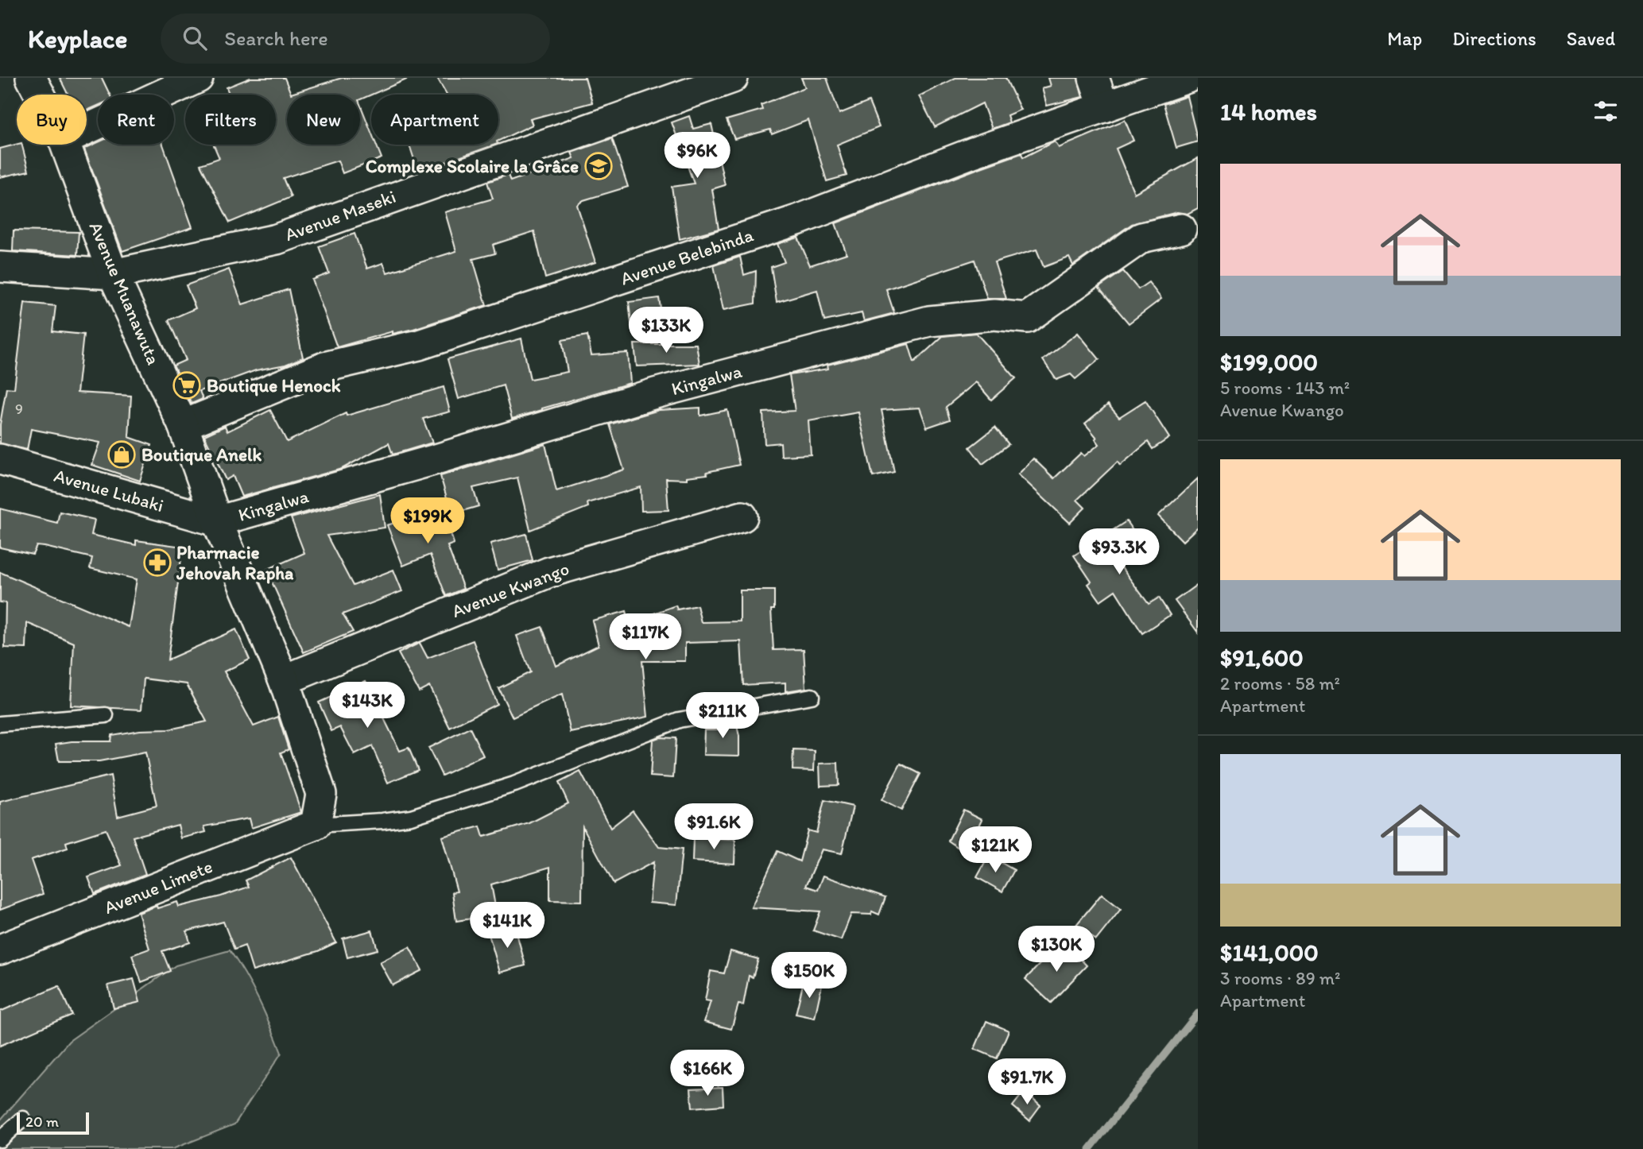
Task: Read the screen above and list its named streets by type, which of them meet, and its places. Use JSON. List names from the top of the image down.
{
  "streets": {
    "street": [
      "Avenue Maseki",
      "Avenue Belebinda",
      "Avenue Muanawuta",
      "Kingalwa",
      "Avenue Lubaki",
      "Avenue Kwango",
      "Avenue Limete"
    ]
  },
  "crossings": [
    ["Avenue Maseki", "Avenue Muanawuta"],
    ["Avenue Belebinda", "Avenue Muanawuta"],
    ["Avenue Muanawuta", "Kingalwa"],
    ["Avenue Muanawuta", "Avenue Lubaki"],
    ["Avenue Muanawuta", "Avenue Kwango"],
    ["Avenue Muanawuta", "Avenue Limete"],
    ["Kingalwa", "Avenue Lubaki"]
  ],
  "places": {
    "school or university": ["Complexe Scolaire la Grâce"],
    "supermarket": ["Boutique Henock"],
    "shop": ["Boutique Anelk"],
    "pharmacy": ["Pharmacie Jehovah Rapha"]
  },
  "house_numbers": ["9"],
  "scale_bar": "20 m",
  "page": {
    "header": "Keyplace",
    "search": "Search here",
    "nav": ["Map", "Directions", "Saved"],
    "heading": "14 homes",
    "chip": [
      "Buy",
      "Rent",
      "Filters",
      "New",
      "Apartment"
    ],
    "price": [
      "$96K",
      "$133K",
      "$199K",
      "$93.3K",
      "$117K",
      "$143K",
      "$211K",
      "$91.6K",
      "$121K",
      "$141K",
      "$130K",
      "$150K",
      "$166K",
      "$91.7K"
    ],
    "list": [
      {
        "name": "$199,000",
        "note": "5 rooms · 143 m² · Avenue Kwango"
      },
      {
        "name": "$91,600",
        "note": "2 rooms · 58 m² · Apartment"
      },
      {
        "name": "$141,000",
        "note": "3 rooms · 89 m² · Apartment"
      }
    ],
    "scale": "20 m"
  }
}
